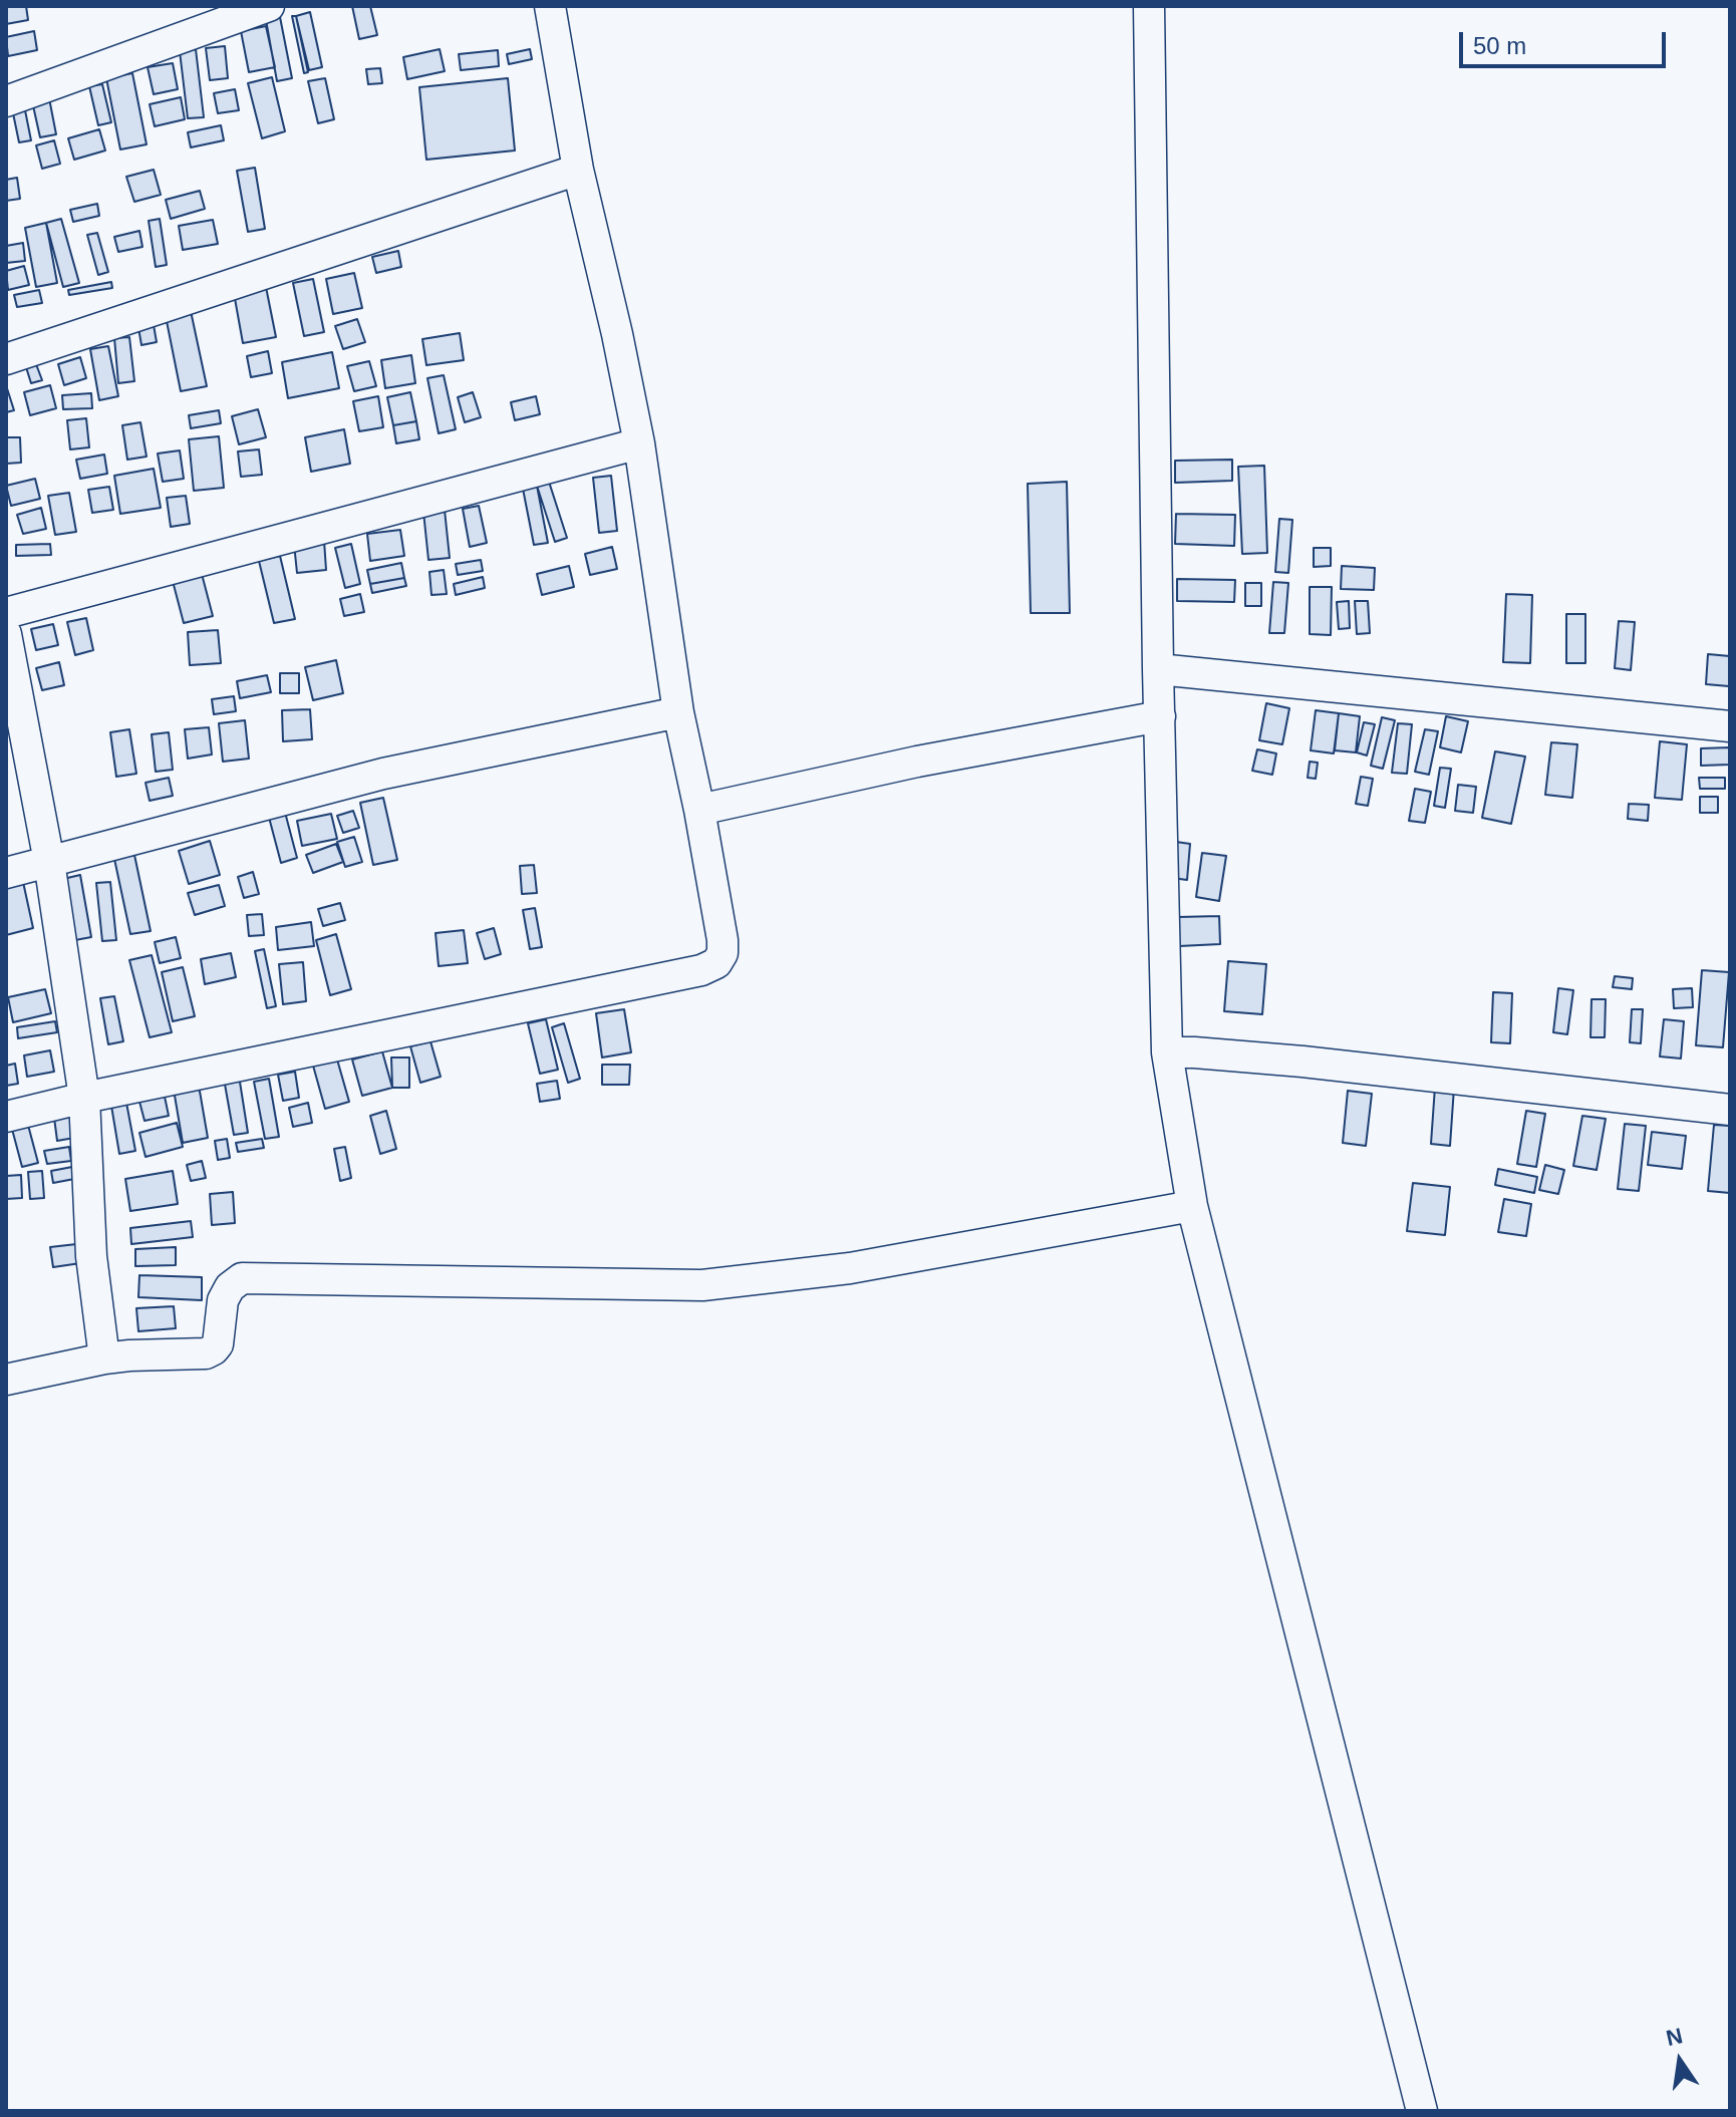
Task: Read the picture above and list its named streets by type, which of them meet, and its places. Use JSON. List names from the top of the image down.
{
  "scale_bar": "50 m",
  "north": "top"
}
